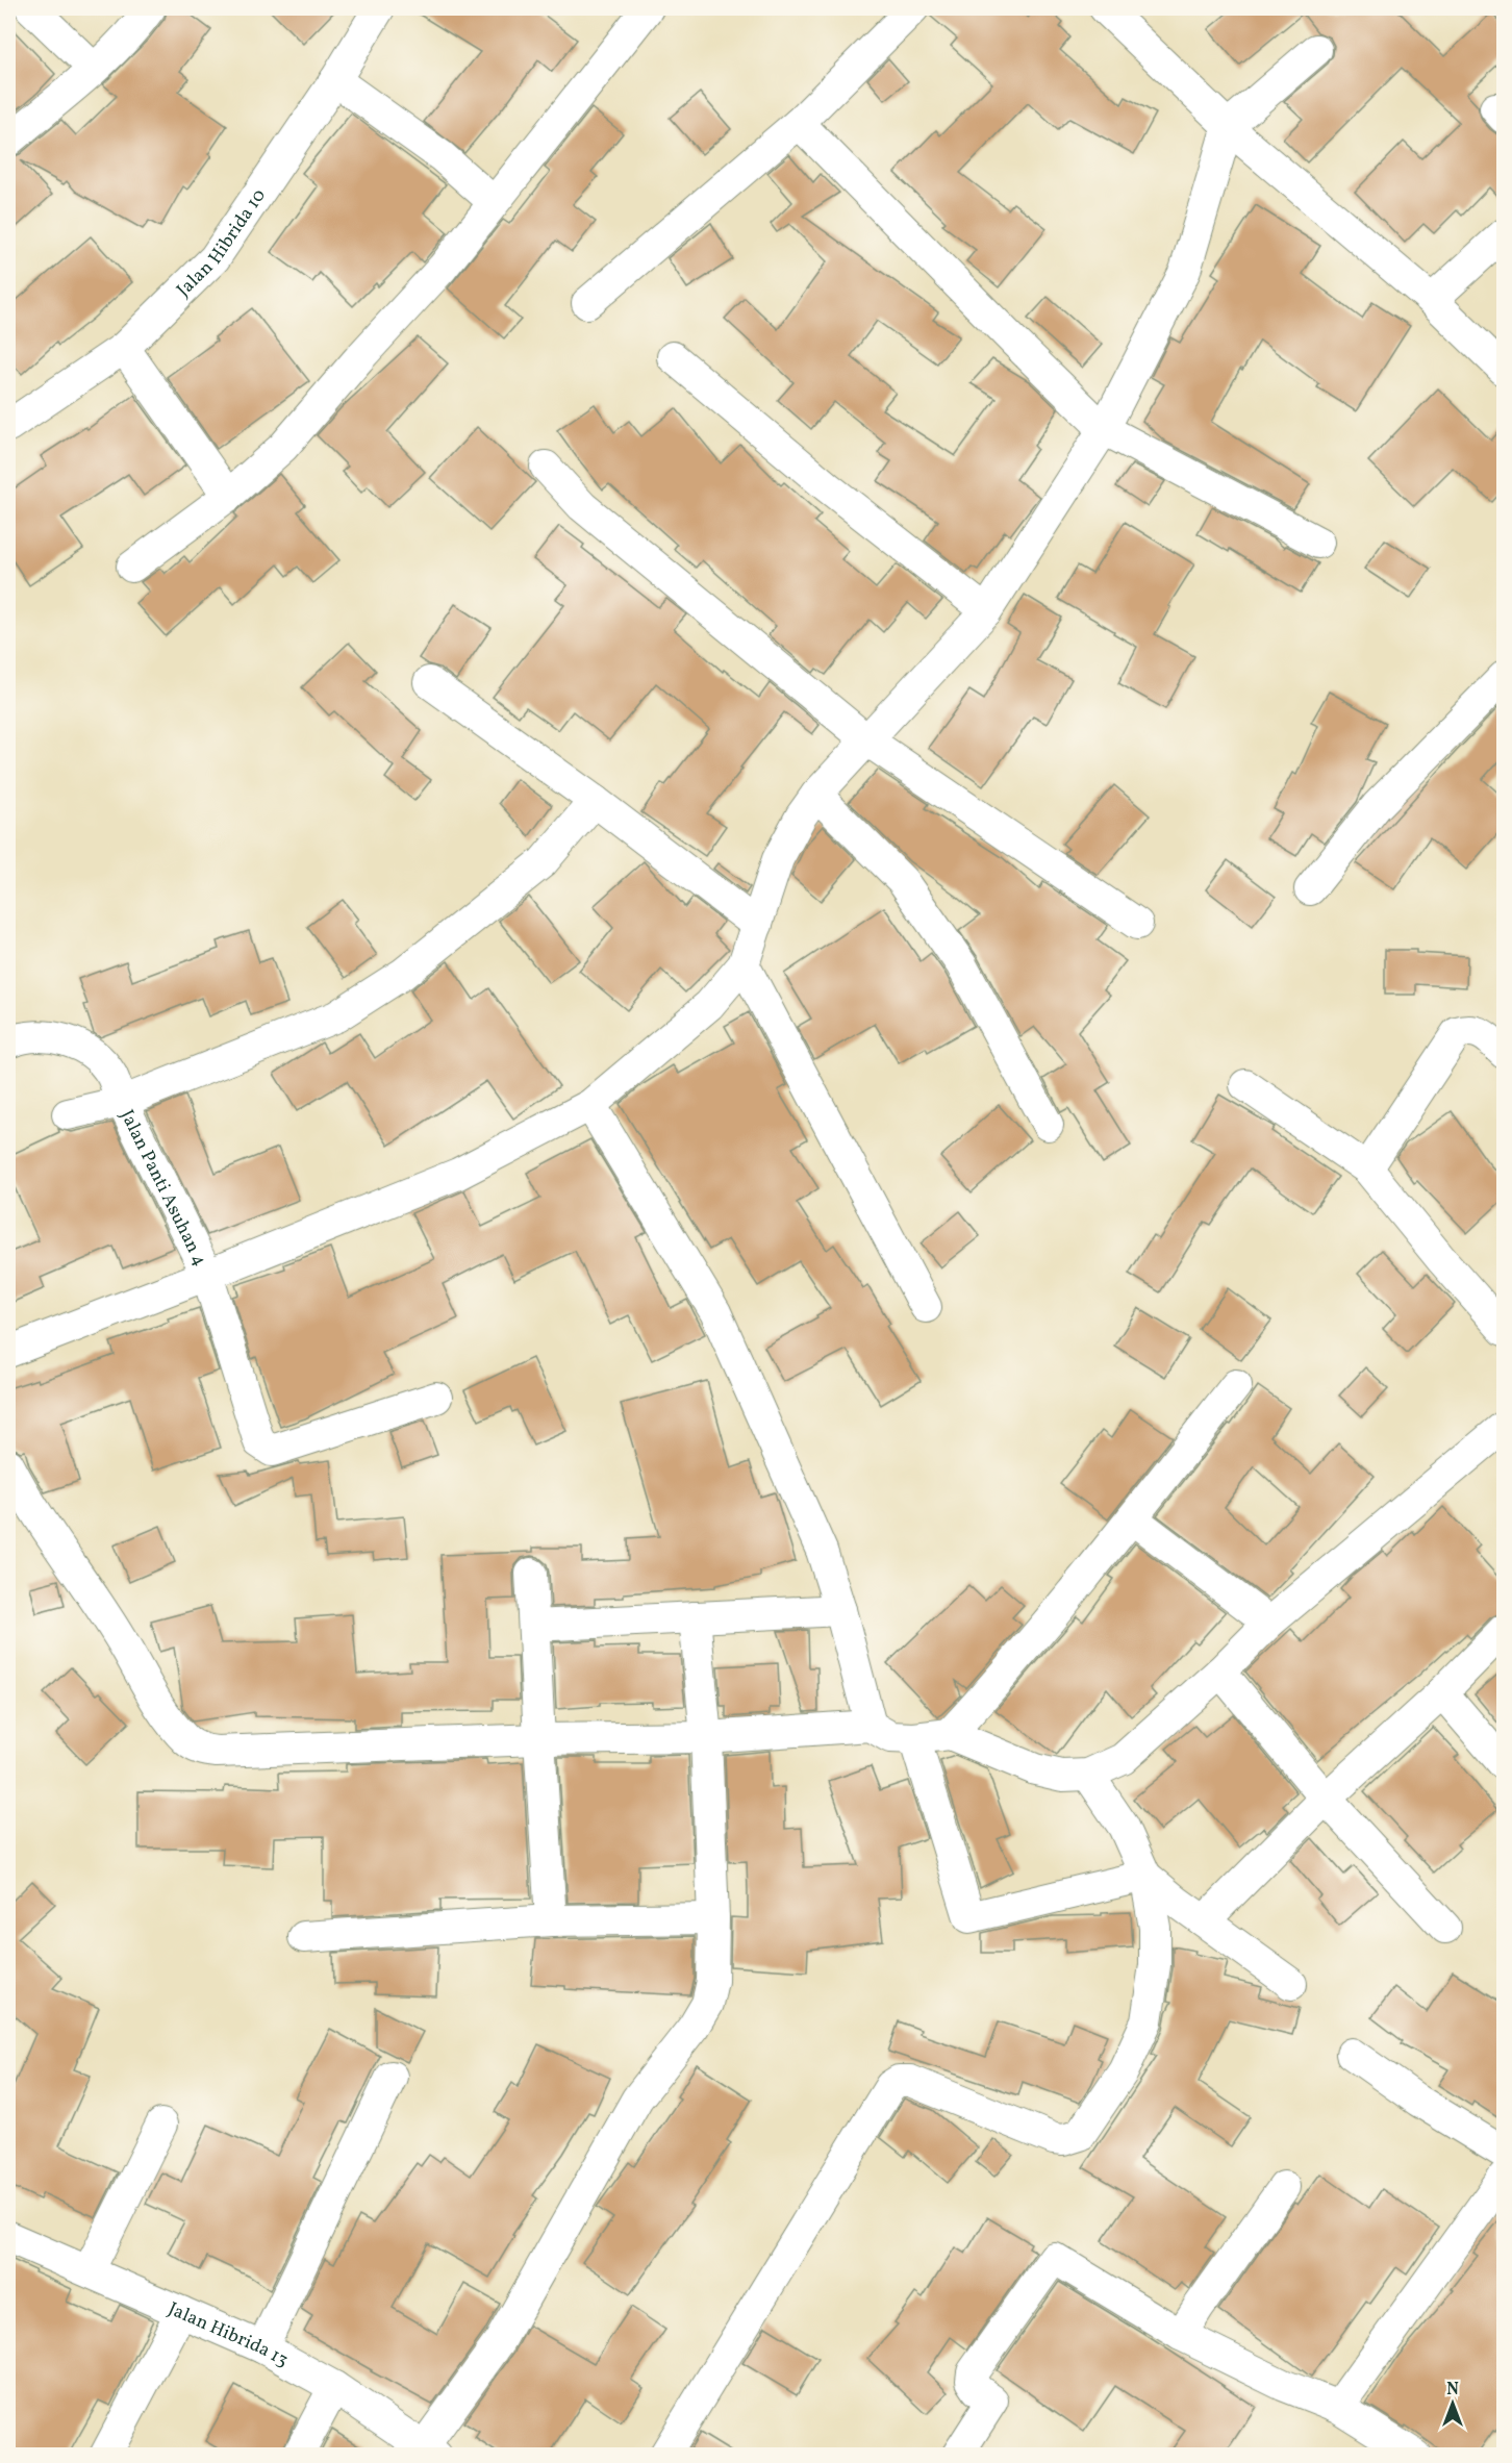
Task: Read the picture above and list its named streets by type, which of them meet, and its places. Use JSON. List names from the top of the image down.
{
  "streets": {
    "street": ["Jalan Hibrida 10", "Jalan Panti Asuhan 4", "Jalan Hibrida 13"]
  },
  "north": "top"
}
